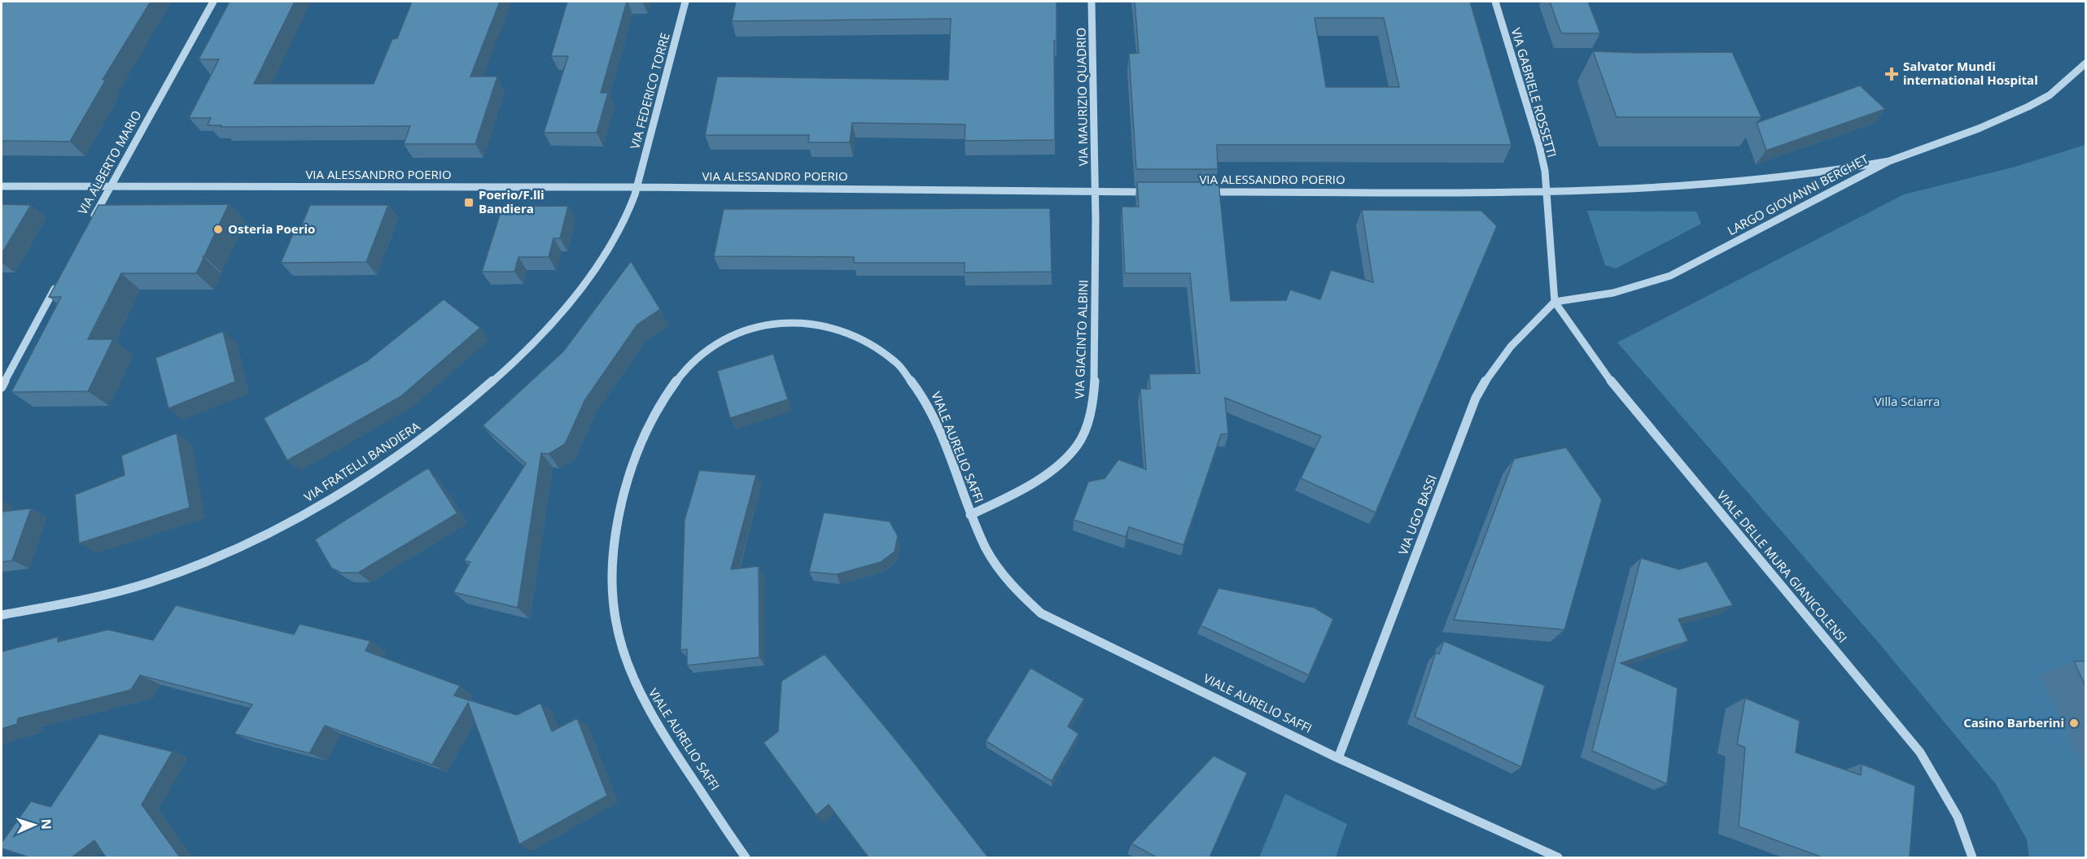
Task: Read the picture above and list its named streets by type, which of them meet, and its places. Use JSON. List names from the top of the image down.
{
  "streets": {
    "street": [
      "VIA FEDERICO TORRE",
      "VIA GABRIELE ROSSETTI",
      "VIA MAURIZIO QUADRIO",
      "VIA ALBERTO MARIO",
      "VIA ALESSANDRO POERIO",
      "LARGO GIOVANNI BERCHET",
      "VIA GIACINTO ALBINI",
      "VIALE AURELIO SAFFI",
      "VIA FRATELLI BANDIERA",
      "VIA UGO BASSI",
      "VIALE DELLE MURA GIANICOLENSI"
    ]
  },
  "crossings": [
    ["VIA FEDERICO TORRE", "VIA ALESSANDRO POERIO"],
    ["VIA FEDERICO TORRE", "VIA FRATELLI BANDIERA"],
    ["VIA GABRIELE ROSSETTI", "VIA ALESSANDRO POERIO"],
    ["VIA GABRIELE ROSSETTI", "LARGO GIOVANNI BERCHET"],
    ["VIA MAURIZIO QUADRIO", "VIA ALESSANDRO POERIO"],
    ["VIA MAURIZIO QUADRIO", "VIA GIACINTO ALBINI"],
    ["VIA ALBERTO MARIO", "VIA ALESSANDRO POERIO"],
    ["VIA ALESSANDRO POERIO", "LARGO GIOVANNI BERCHET"],
    ["VIA ALESSANDRO POERIO", "VIA GIACINTO ALBINI"],
    ["VIA ALESSANDRO POERIO", "VIA FRATELLI BANDIERA"],
    ["LARGO GIOVANNI BERCHET", "VIA UGO BASSI"],
    ["LARGO GIOVANNI BERCHET", "VIALE DELLE MURA GIANICOLENSI"],
    ["VIA GIACINTO ALBINI", "VIALE AURELIO SAFFI"],
    ["VIALE AURELIO SAFFI", "VIA UGO BASSI"],
    ["VIA UGO BASSI", "VIALE DELLE MURA GIANICOLENSI"]
  ],
  "parks": ["Villa Sciarra"],
  "places": {
    "health": ["Salvator Mundi international Hospital"],
    "transit": ["Poerio/F.lli Bandiera"],
    "other": ["Osteria Poerio", "Casino Barberini"]
  },
  "north": "right"
}
